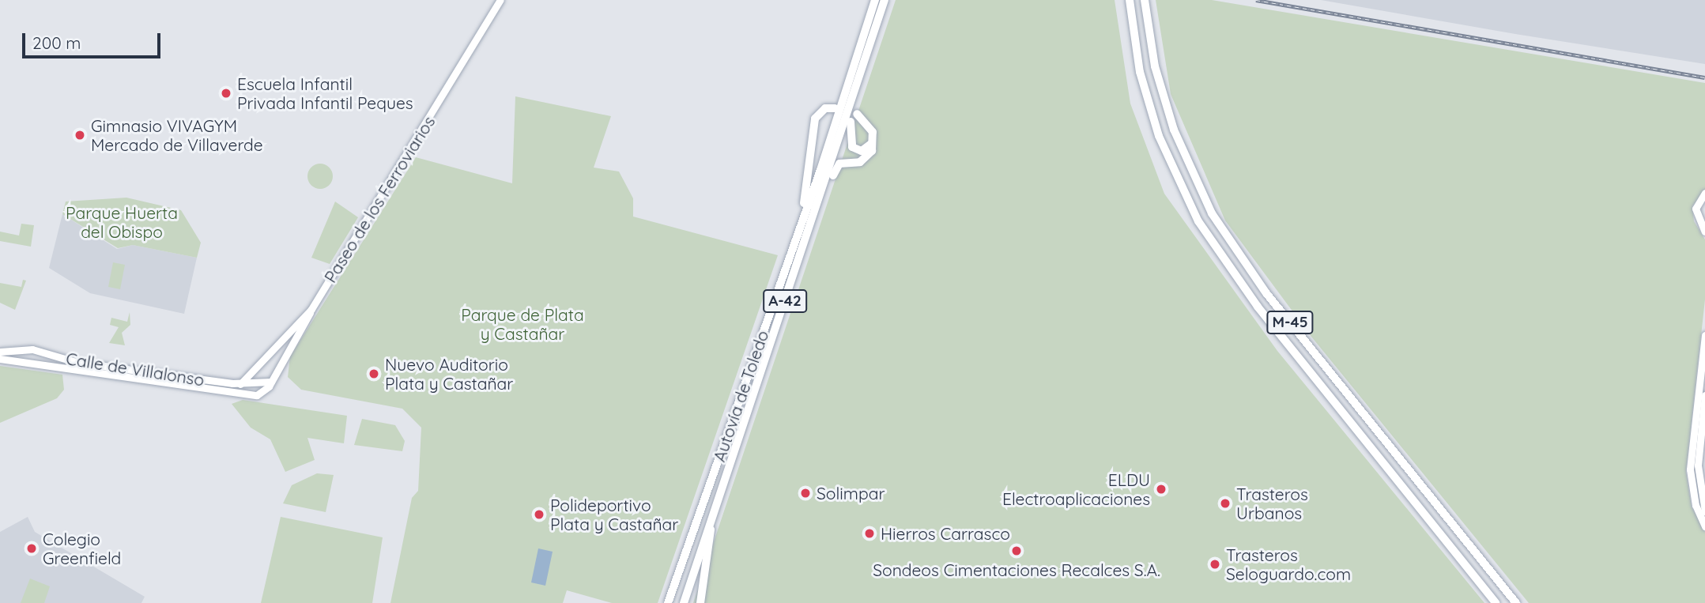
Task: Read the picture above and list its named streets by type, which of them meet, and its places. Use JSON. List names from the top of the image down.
{
  "streets": {
    "highway": ["A-42", "M-45", "Autovía de Toledo"],
    "main road": ["Paseo de los Ferroviarios", "Calle de Villalonso"]
  },
  "crossings": [
    ["Paseo de los Ferroviarios", "Calle de Villalonso"]
  ],
  "parks": ["Parque Huerta del Obispo", "Parque de Plata y Castañar"],
  "places": [
    "Escuela Infantil Privada Infantil Peques",
    "Gimnasio VIVAGYM Mercado de Villaverde",
    "Nuevo Auditorio Plata y Castañar",
    "ELDU Electroaplicaciones",
    "Solimpar",
    "Trasteros Urbanos",
    "Polideportivo Plata y Castañar",
    "Hierros Carrasco",
    "Colegio Greenfield",
    "Sondeos Cimentaciones Recalces S.A.",
    "Trasteros Seloguardo.com"
  ],
  "scale_bar": "200 m"
}
